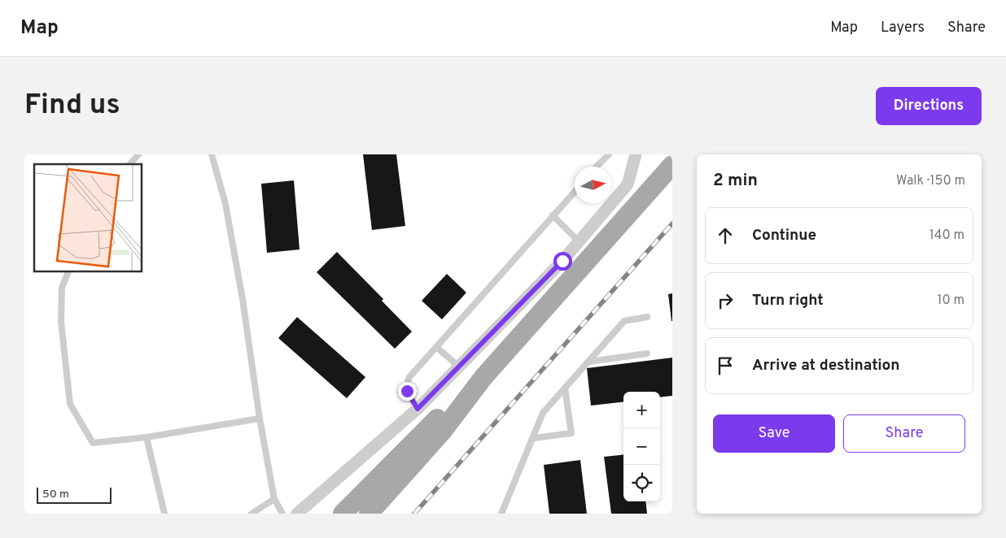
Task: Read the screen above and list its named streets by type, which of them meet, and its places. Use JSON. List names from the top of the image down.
{
  "scale_bar": "50 m",
  "north": "right",
  "page": {
    "header": "Map",
    "nav": ["Map", "Layers", "Share"],
    "buttons": [
      "Directions",
      ["Save", "Share"]
    ],
    "title": "Find us",
    "heading": ["2 min", "Walk · 150 m"],
    "list": [
      ["Continue", "140 m"],
      ["Turn right", "10 m"],
      "Arrive at destination"
    ],
    "map_buttons": ["+", "−"],
    "scale": "50 m"
  }
}
